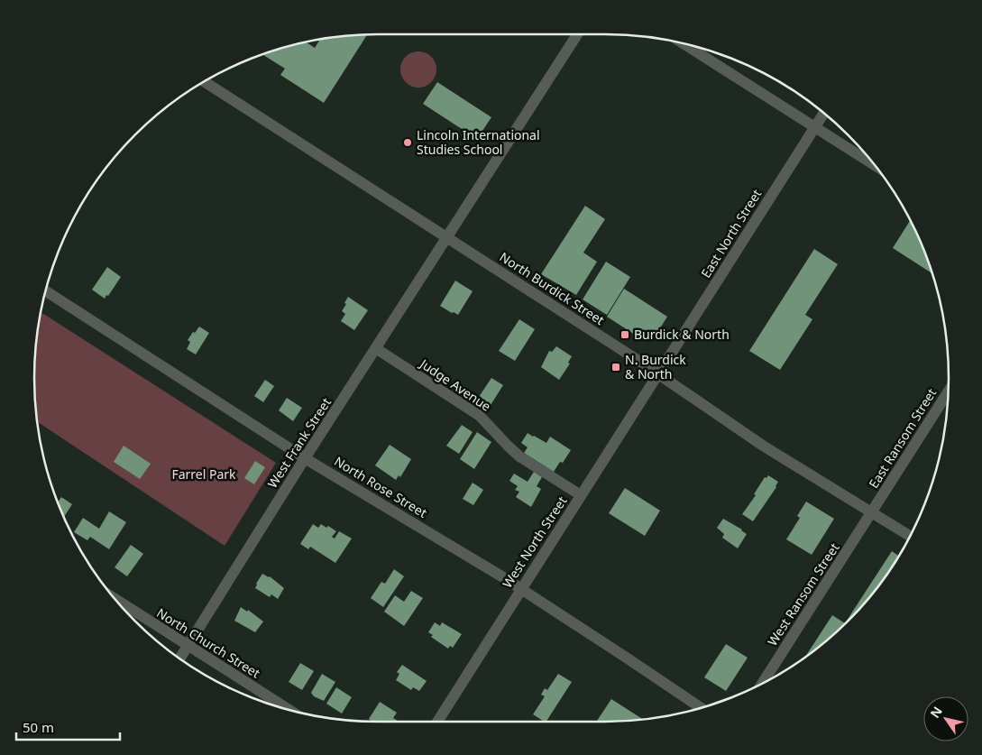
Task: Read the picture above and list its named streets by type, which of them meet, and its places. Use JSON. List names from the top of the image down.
{
  "streets": {
    "street": [
      "East North Street",
      "North Burdick Street",
      "Judge Avenue",
      "East Ransom Street",
      "West Frank Street",
      "North Rose Street",
      "West North Street",
      "West Ransom Street",
      "North Church Street"
    ]
  },
  "crossings": [
    ["East North Street", "North Burdick Street"],
    ["East North Street", "West North Street"],
    ["North Burdick Street", "East Ransom Street"],
    ["North Burdick Street", "West Frank Street"],
    ["North Burdick Street", "West North Street"],
    ["North Burdick Street", "West Ransom Street"],
    ["Judge Avenue", "West Frank Street"],
    ["Judge Avenue", "West North Street"],
    ["East Ransom Street", "West Ransom Street"],
    ["West Frank Street", "North Rose Street"],
    ["West Frank Street", "North Church Street"],
    ["North Rose Street", "West North Street"]
  ],
  "parks": ["Farrel Park"],
  "places": {
    "other": ["Lincoln International Studies School"],
    "transit": ["Burdick & North", "N. Burdick & North"]
  },
  "scale_bar": "50 m",
  "north": "top left"
}
